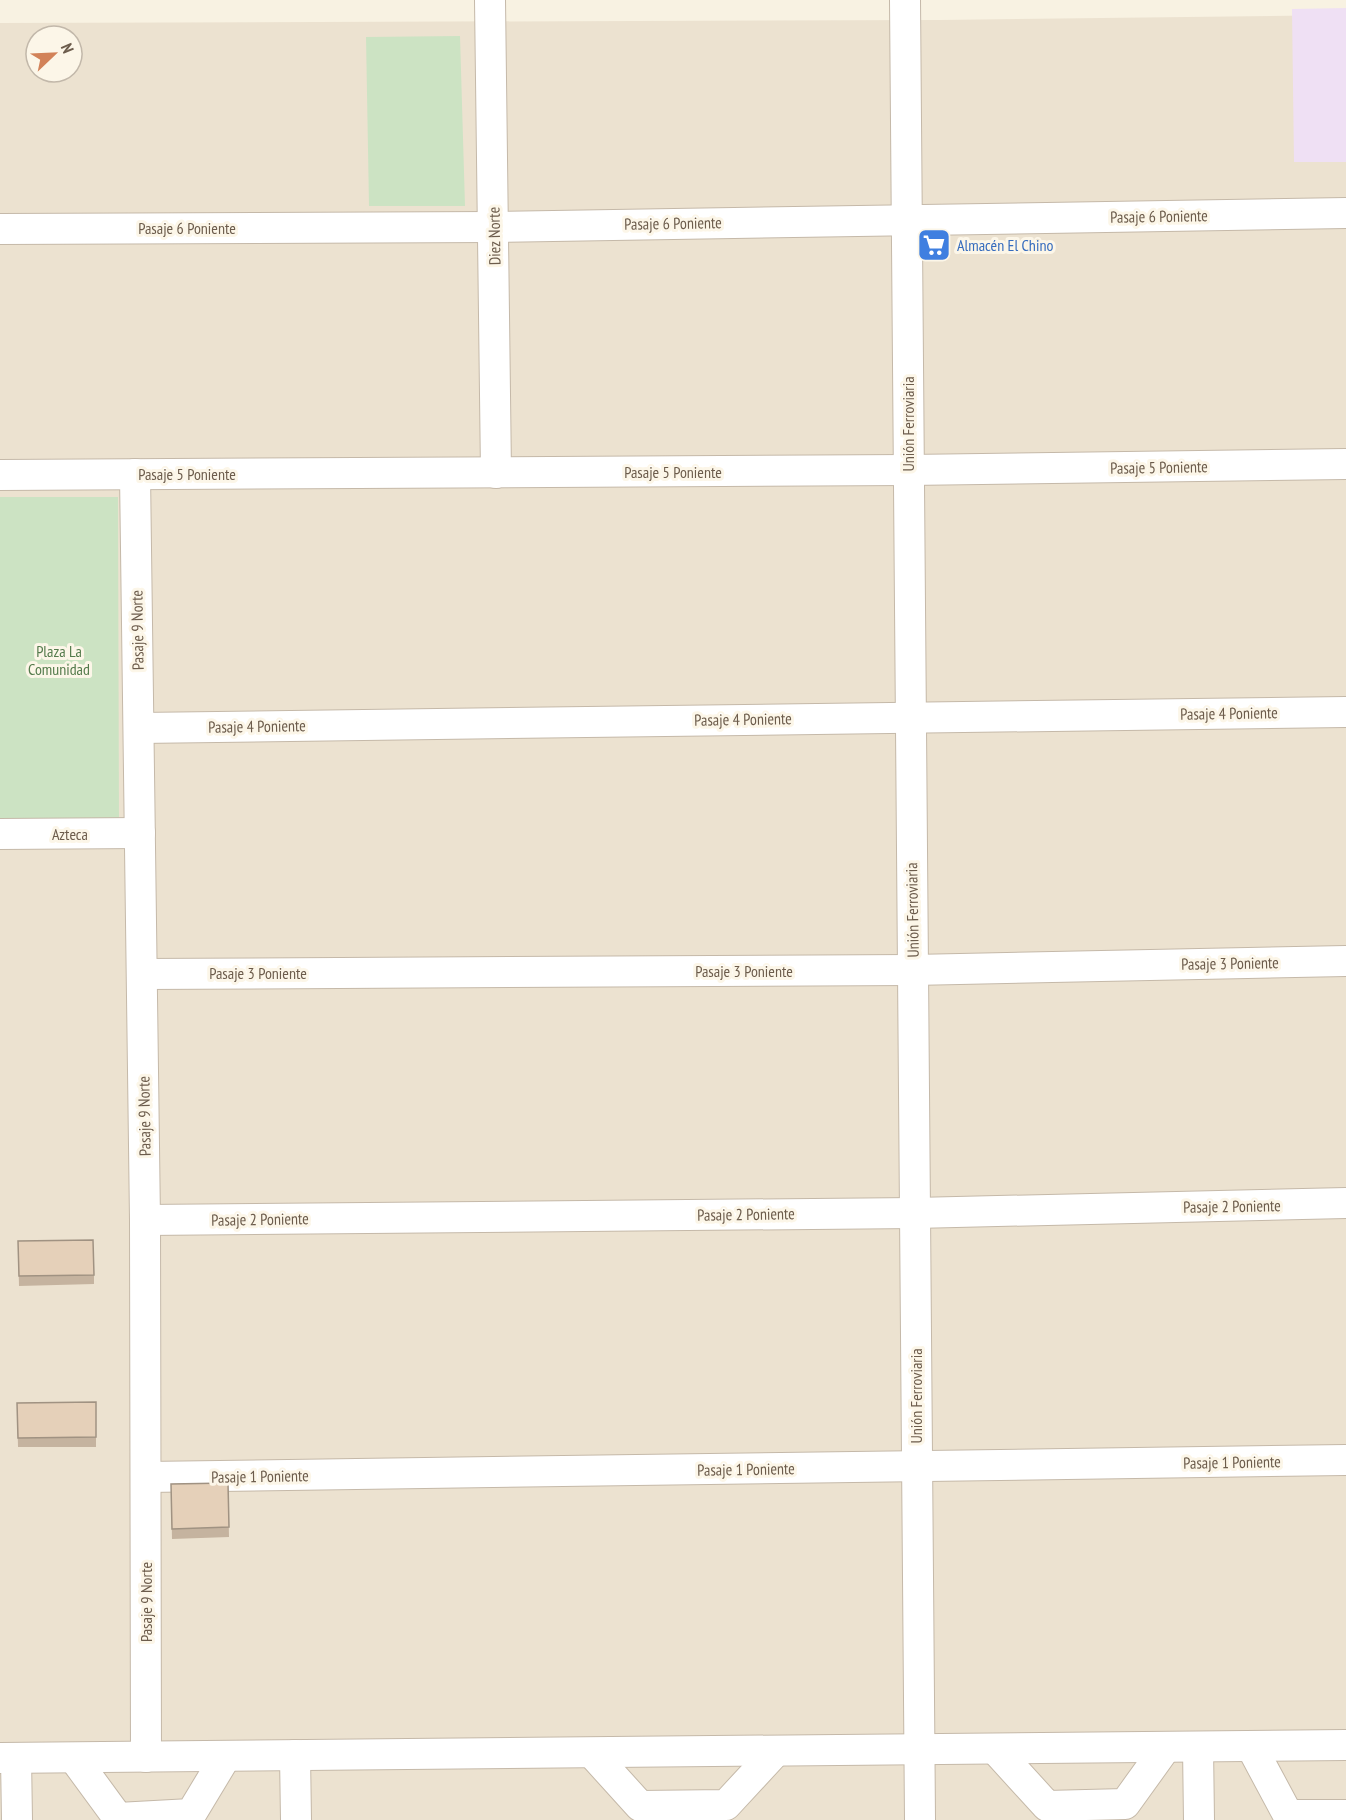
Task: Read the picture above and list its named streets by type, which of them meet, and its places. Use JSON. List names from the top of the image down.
{
  "streets": {
    "street": [
      "Pasaje 6 Poniente",
      "Diez Norte",
      "Unión Ferroviaria",
      "Pasaje 5 Poniente",
      "Pasaje 9 Norte",
      "Pasaje 4 Poniente",
      "Azteca",
      "Pasaje 3 Poniente",
      "Pasaje 2 Poniente",
      "Pasaje 1 Poniente"
    ]
  },
  "crossings": [
    ["Pasaje 6 Poniente", "Diez Norte"],
    ["Pasaje 6 Poniente", "Unión Ferroviaria"],
    ["Diez Norte", "Pasaje 5 Poniente"],
    ["Unión Ferroviaria", "Pasaje 5 Poniente"],
    ["Unión Ferroviaria", "Pasaje 4 Poniente"],
    ["Unión Ferroviaria", "Pasaje 3 Poniente"],
    ["Unión Ferroviaria", "Pasaje 2 Poniente"],
    ["Unión Ferroviaria", "Pasaje 1 Poniente"],
    ["Pasaje 5 Poniente", "Pasaje 9 Norte"],
    ["Pasaje 9 Norte", "Pasaje 4 Poniente"],
    ["Pasaje 9 Norte", "Azteca"],
    ["Pasaje 9 Norte", "Pasaje 3 Poniente"],
    ["Pasaje 9 Norte", "Pasaje 2 Poniente"],
    ["Pasaje 9 Norte", "Pasaje 1 Poniente"]
  ],
  "parks": ["Plaza La Comunidad"],
  "places": {
    "supermarket": ["Almacén El Chino"]
  },
  "north": "top right"
}
